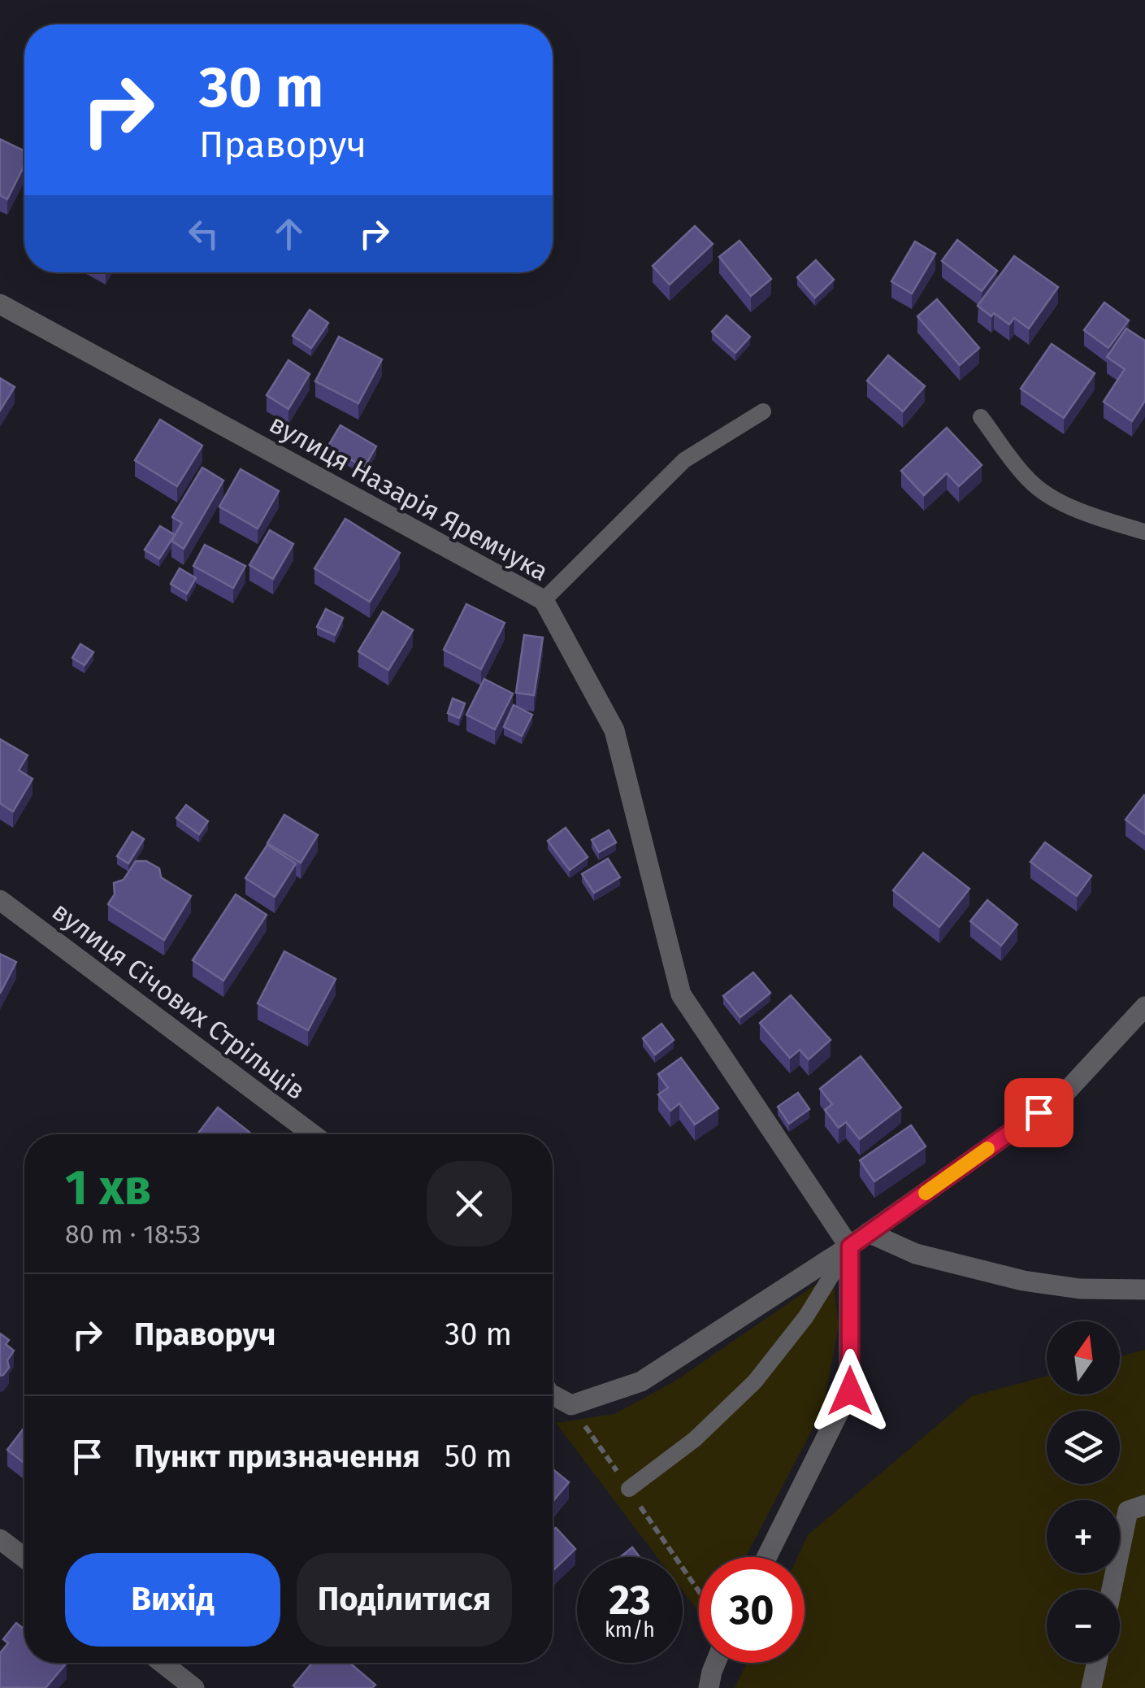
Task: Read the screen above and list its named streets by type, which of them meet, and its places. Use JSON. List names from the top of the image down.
{
  "streets": {
    "street": ["вулиця Назарія Яремчука", "вулиця Січових Стрільців"]
  },
  "north": "top",
  "page": {
    "turn": ["30 m", "Праворуч"],
    "heading": ["1 хв", "80 m · 18:53"],
    "list": [
      {
        "name": "Праворуч",
        "value": "30 m"
      },
      {
        "name": "Пункт призначення",
        "value": "50 m"
      }
    ],
    "map_buttons": ["+", "−"],
    "buttons": ["Вихід", "Поділитися"],
    "speed": "23 km/h",
    "limit": "30"
  }
}
